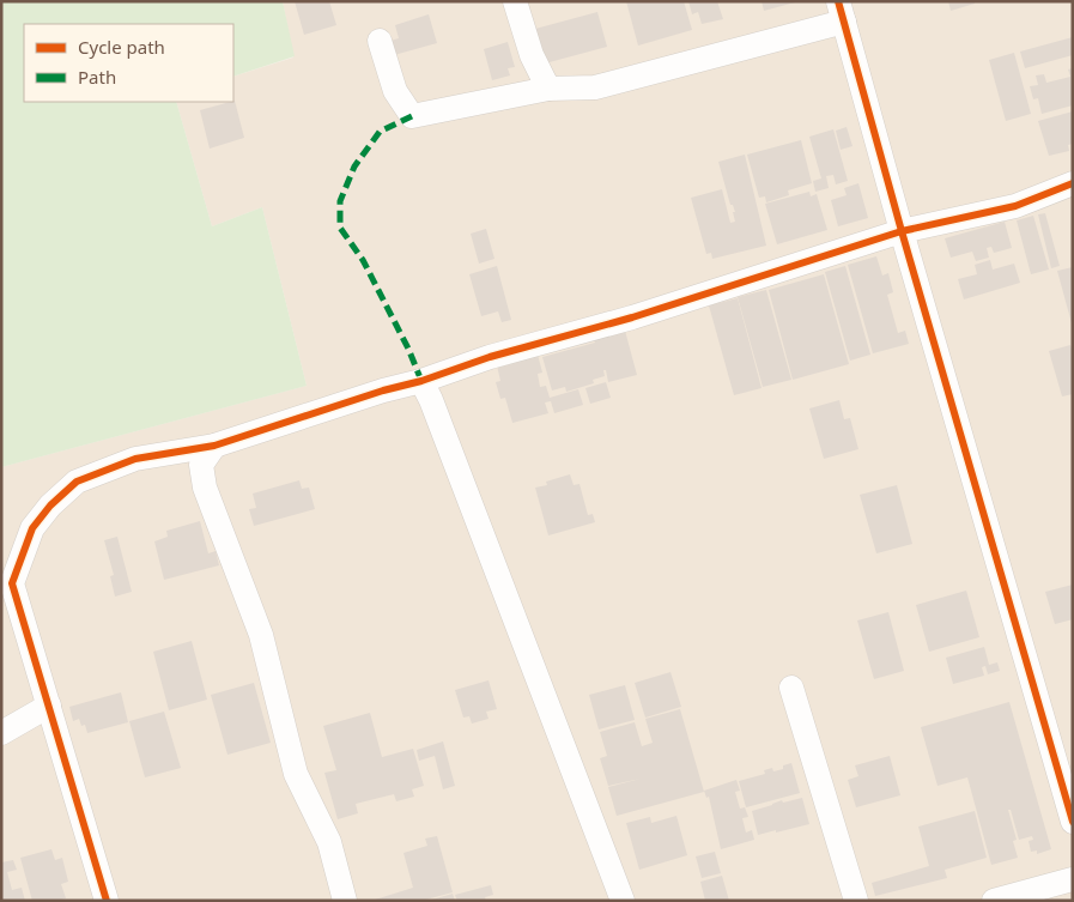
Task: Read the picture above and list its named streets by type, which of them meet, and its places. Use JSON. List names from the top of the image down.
{
  "legend": ["Cycle path", "Path"]
}
